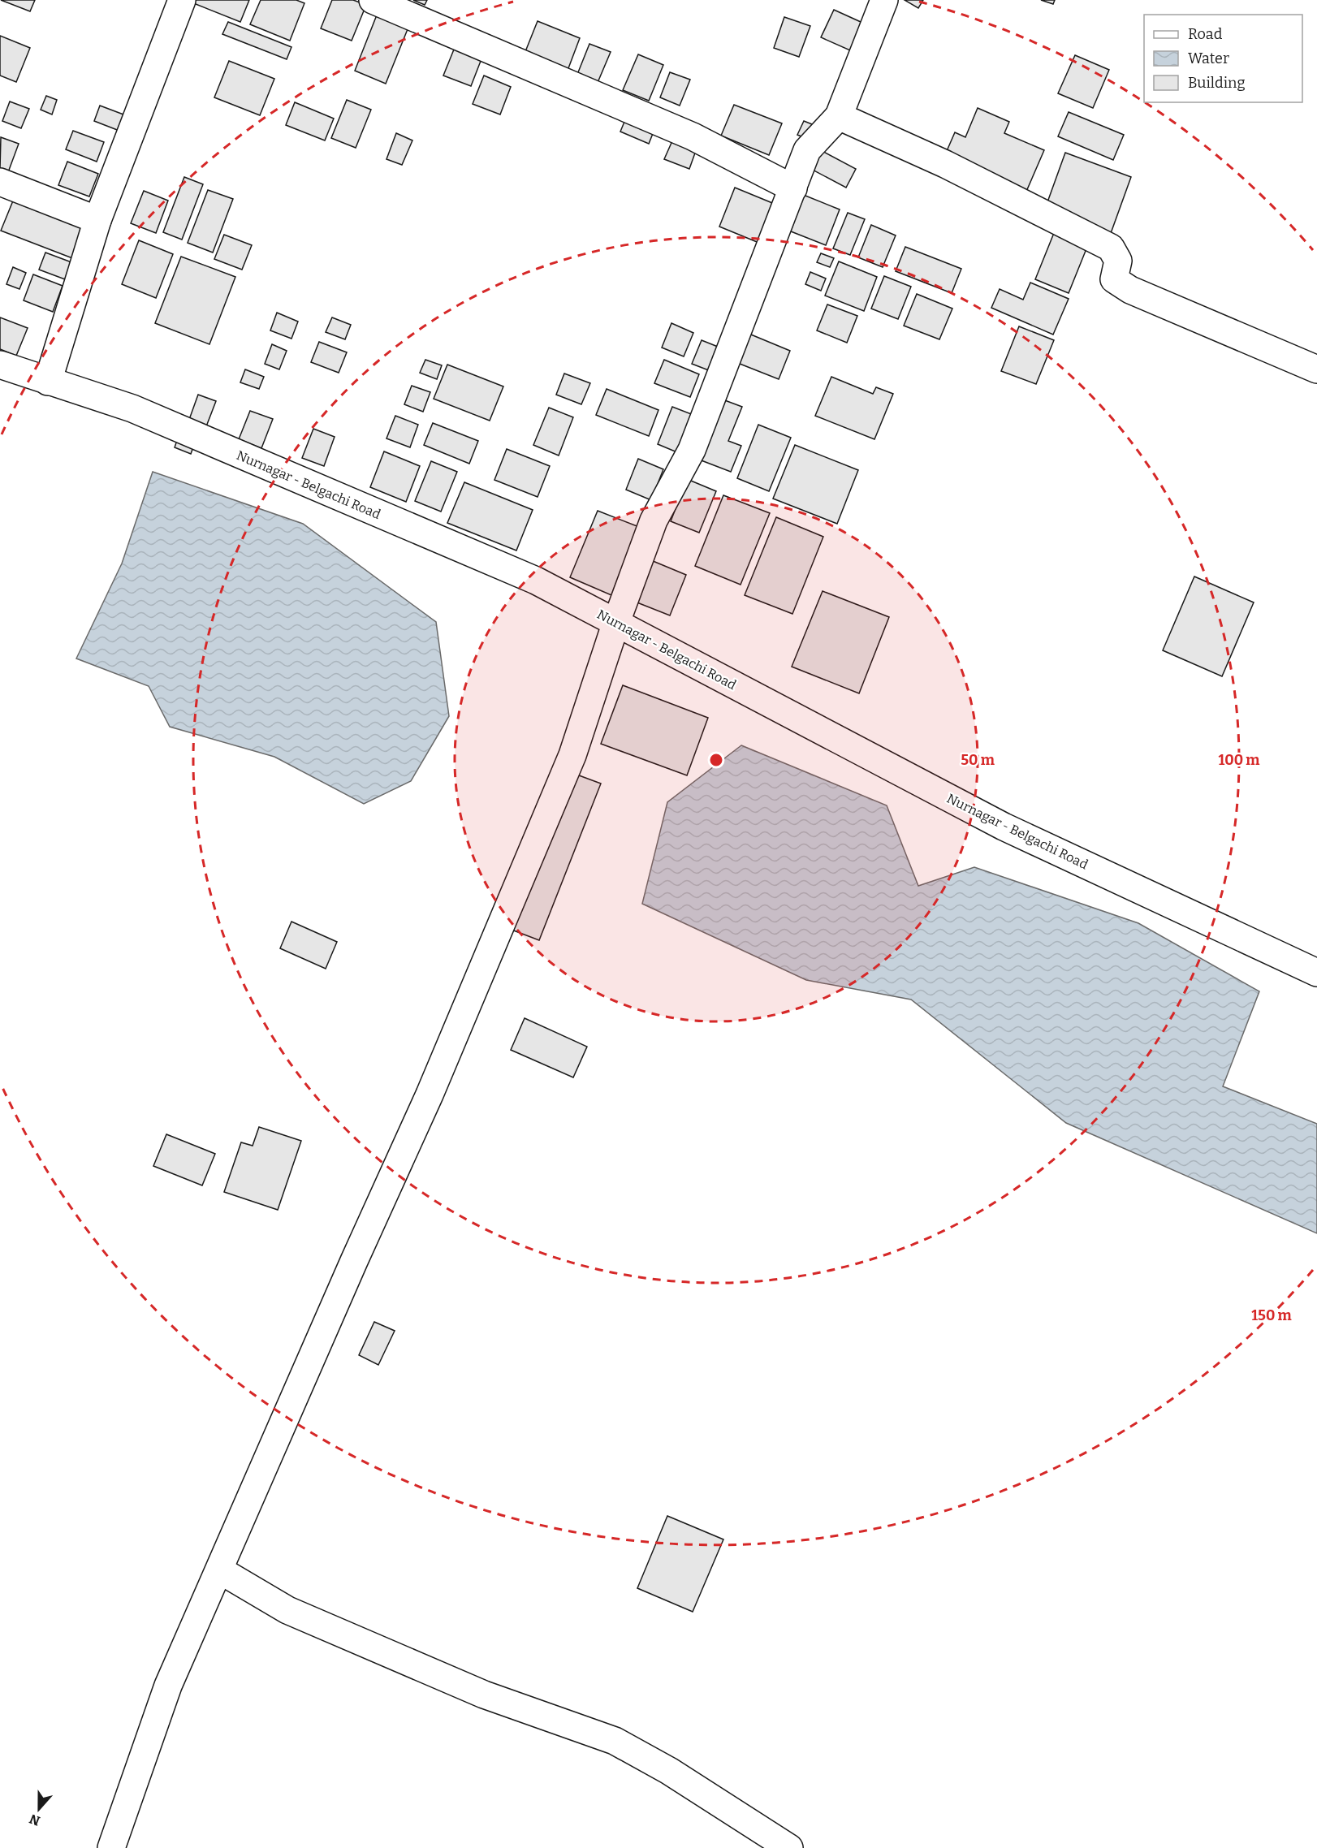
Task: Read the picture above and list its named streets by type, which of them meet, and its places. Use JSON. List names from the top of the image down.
{
  "streets": {
    "street": ["Nurnagar - Belgachi Road"]
  },
  "legend": ["Road", "Water", "Building"],
  "north": "bottom",
  "rings": ["50 m", "100 m", "150 m"]
}
